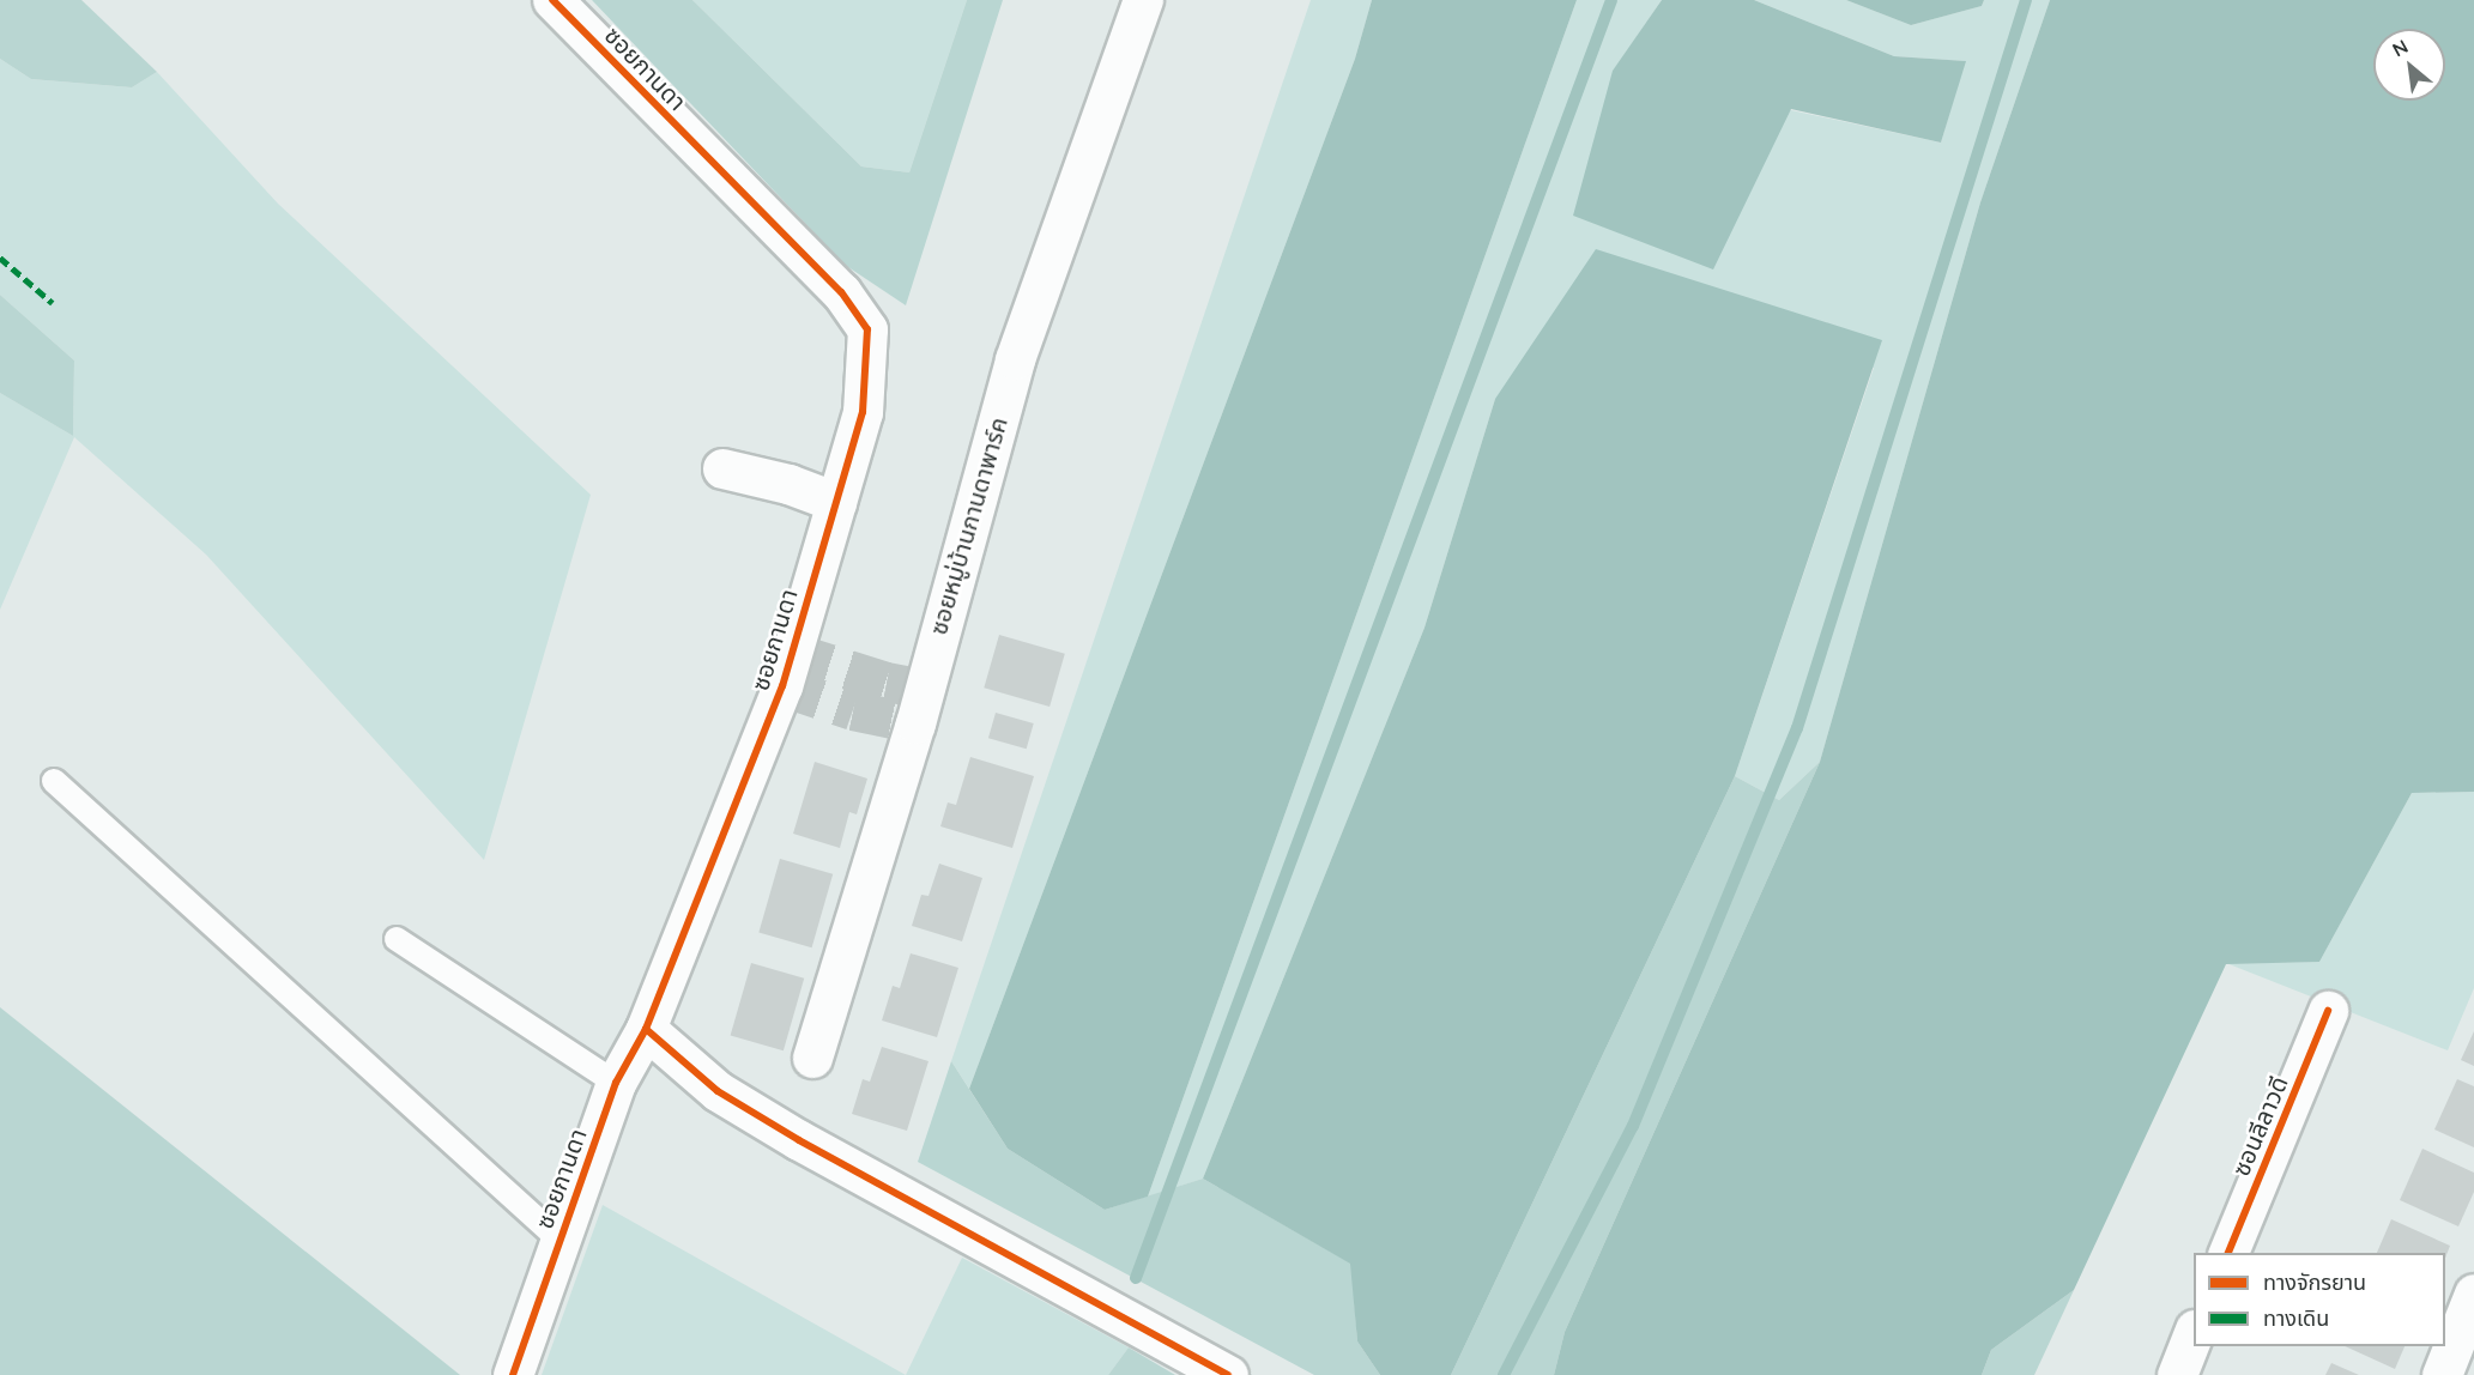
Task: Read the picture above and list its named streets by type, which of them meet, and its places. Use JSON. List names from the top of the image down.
{
  "streets": {
    "street": ["ซอยกานดา", "ซอยหมู่บ้านกานดาพาร์ค", "ซอนลีลาวดี"]
  },
  "legend": ["ทางจักรยาน", "ทางเดิน"],
  "north": "top left"
}
